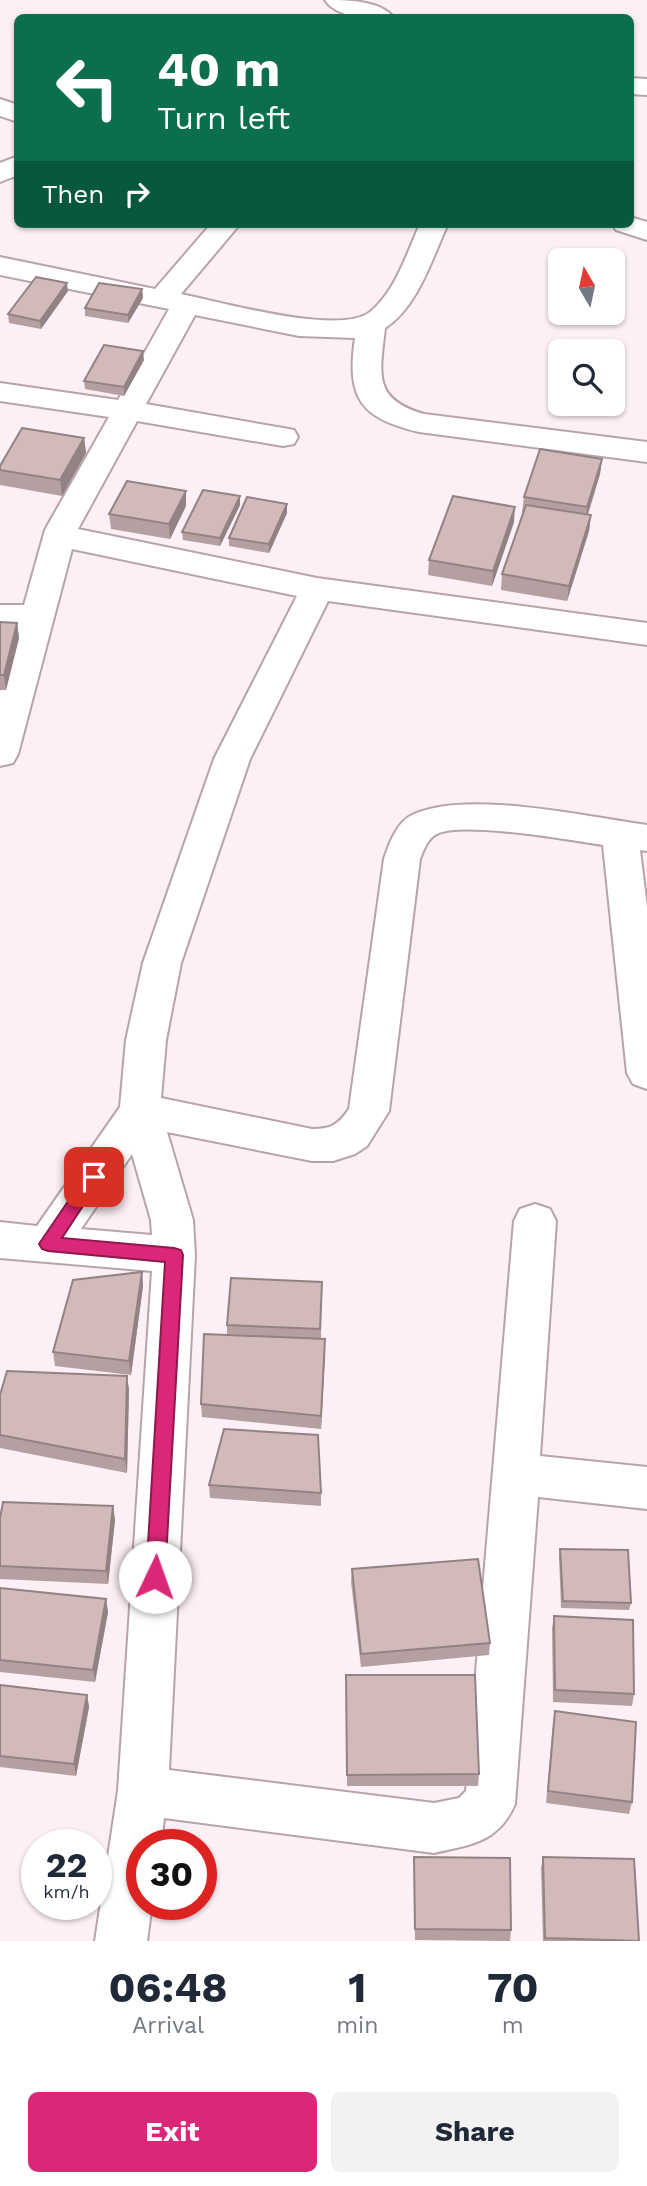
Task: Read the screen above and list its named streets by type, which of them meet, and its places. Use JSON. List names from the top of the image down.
{
  "north": "top",
  "page": {
    "turn": ["40 m", "Turn left"],
    "then": "Then",
    "speed": "22 km/h",
    "limit": "30",
    "eta": [
      "06:48",
      "Arrival",
      "1",
      "min",
      "70",
      "m"
    ],
    "buttons": ["Exit", "Share"]
  }
}
